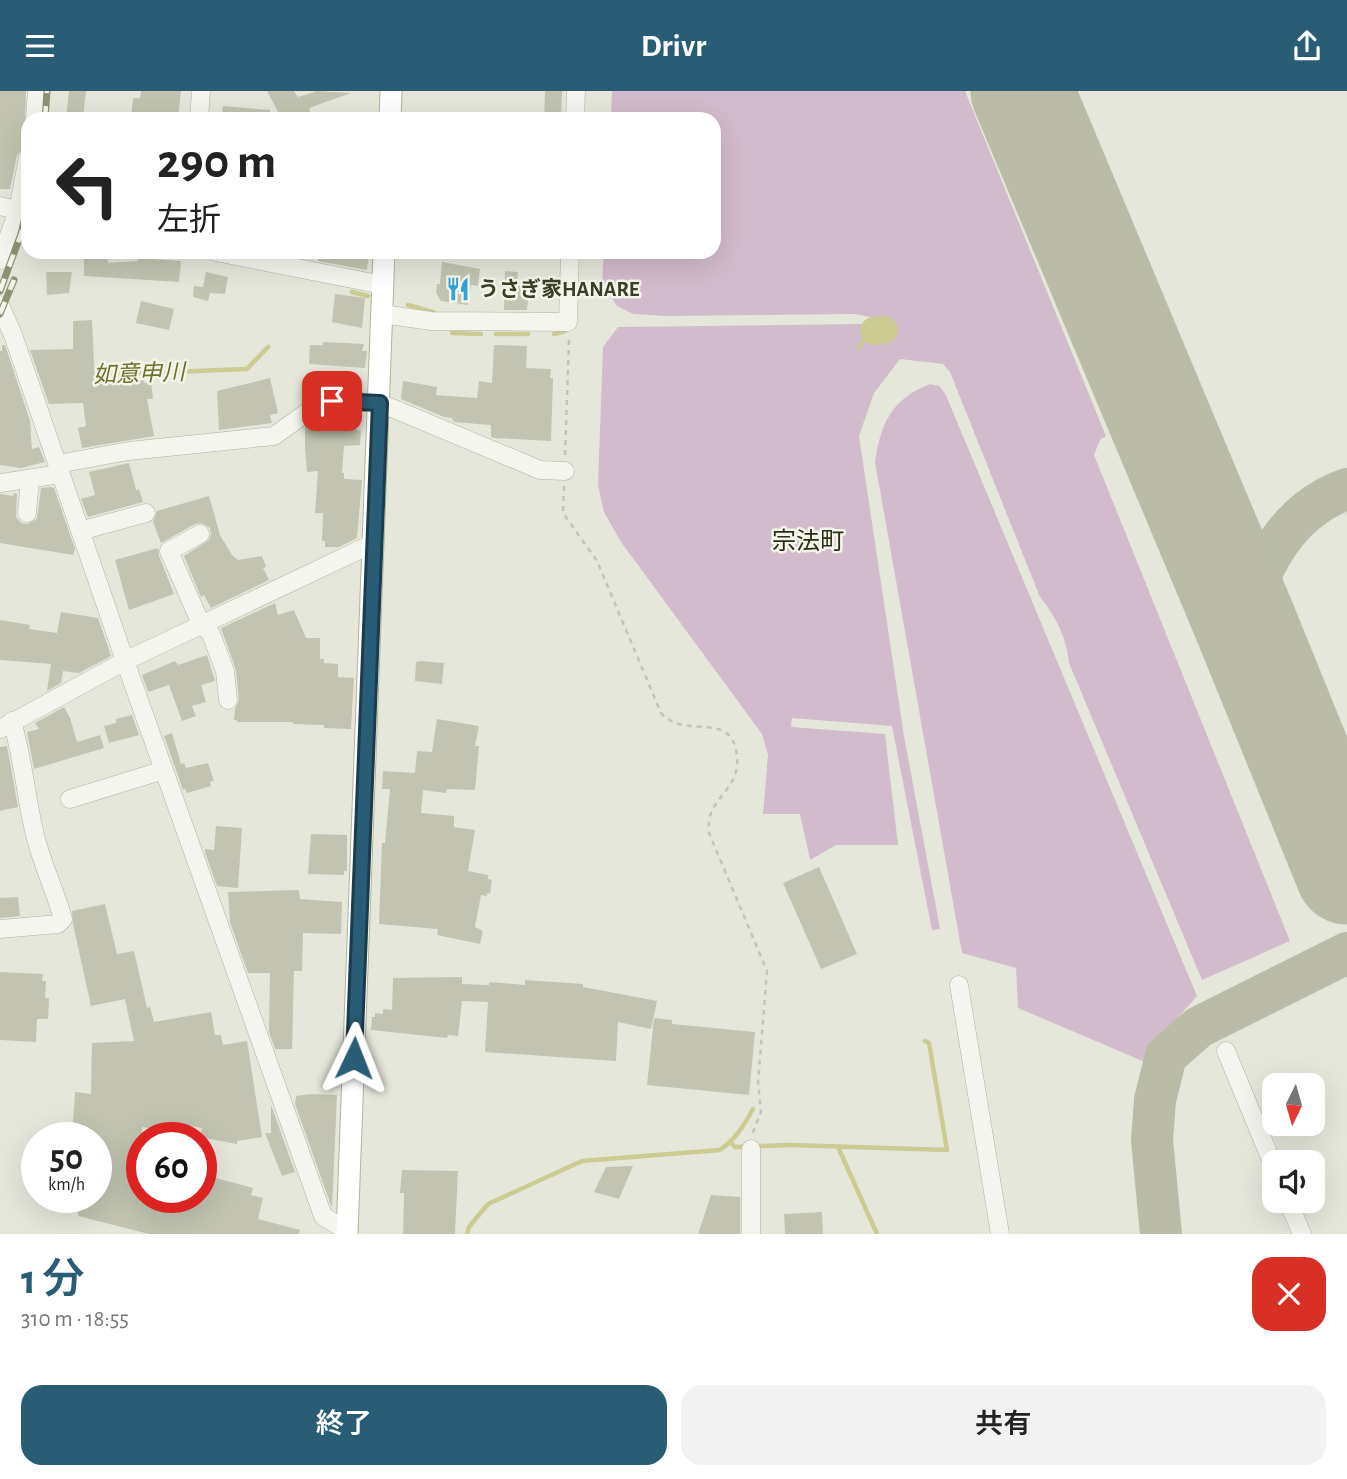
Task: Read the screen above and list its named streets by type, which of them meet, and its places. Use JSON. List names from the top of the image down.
{
  "districts": ["宗法町"],
  "water": ["如意申川"],
  "places": {
    "restaurant": ["うさぎ家HANARE"]
  },
  "north": "bottom",
  "page": {
    "header": "Drivr",
    "turn": ["290 m", "左折"],
    "speed": "50 km/h",
    "limit": "60",
    "heading": ["1 分", "310 m · 18:55"],
    "buttons": ["終了", "共有"]
  }
}
